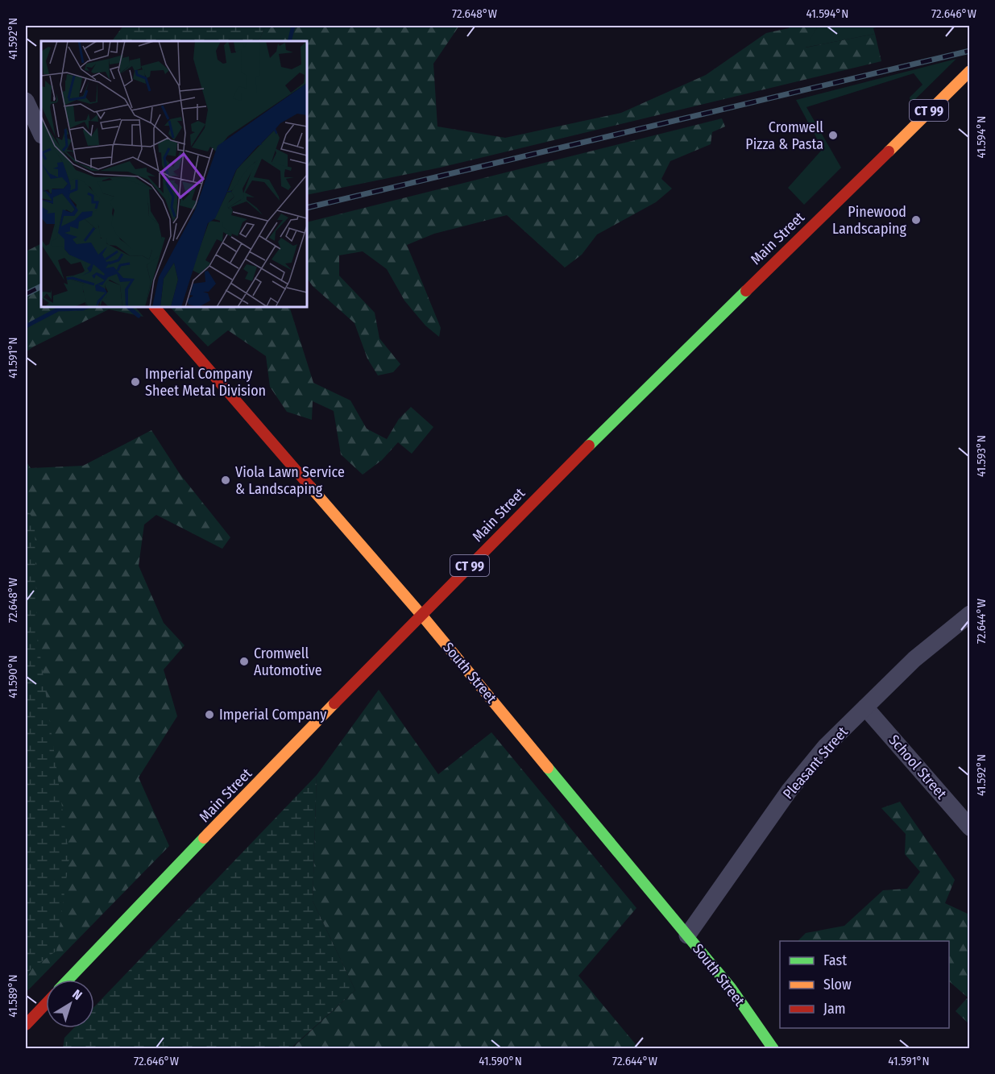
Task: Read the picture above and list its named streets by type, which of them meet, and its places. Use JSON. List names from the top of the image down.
{
  "streets": {
    "main road": ["CT 99", "Main Street", "South Street"],
    "street": ["Pleasant Street", "School Street"]
  },
  "crossings": [
    ["Main Street", "South Street"],
    ["South Street", "Pleasant Street"],
    ["Pleasant Street", "School Street"]
  ],
  "places": [
    "Cromwell Pizza & Pasta",
    "Pinewood Landscaping",
    "Imperial Company Sheet Metal Division",
    "Viola Lawn Service & Landscaping",
    "Cromwell Automotive",
    "Imperial Company"
  ],
  "legend": ["Fast", "Slow", "Jam"],
  "north": "top right",
  "coordinates": [
    "72.648°W",
    "41.594°N",
    "72.646°W",
    "41.592°N",
    "41.591°N",
    "41.593°N",
    "72.644°W",
    "41.590°N",
    "41.589°N"
  ]
}
